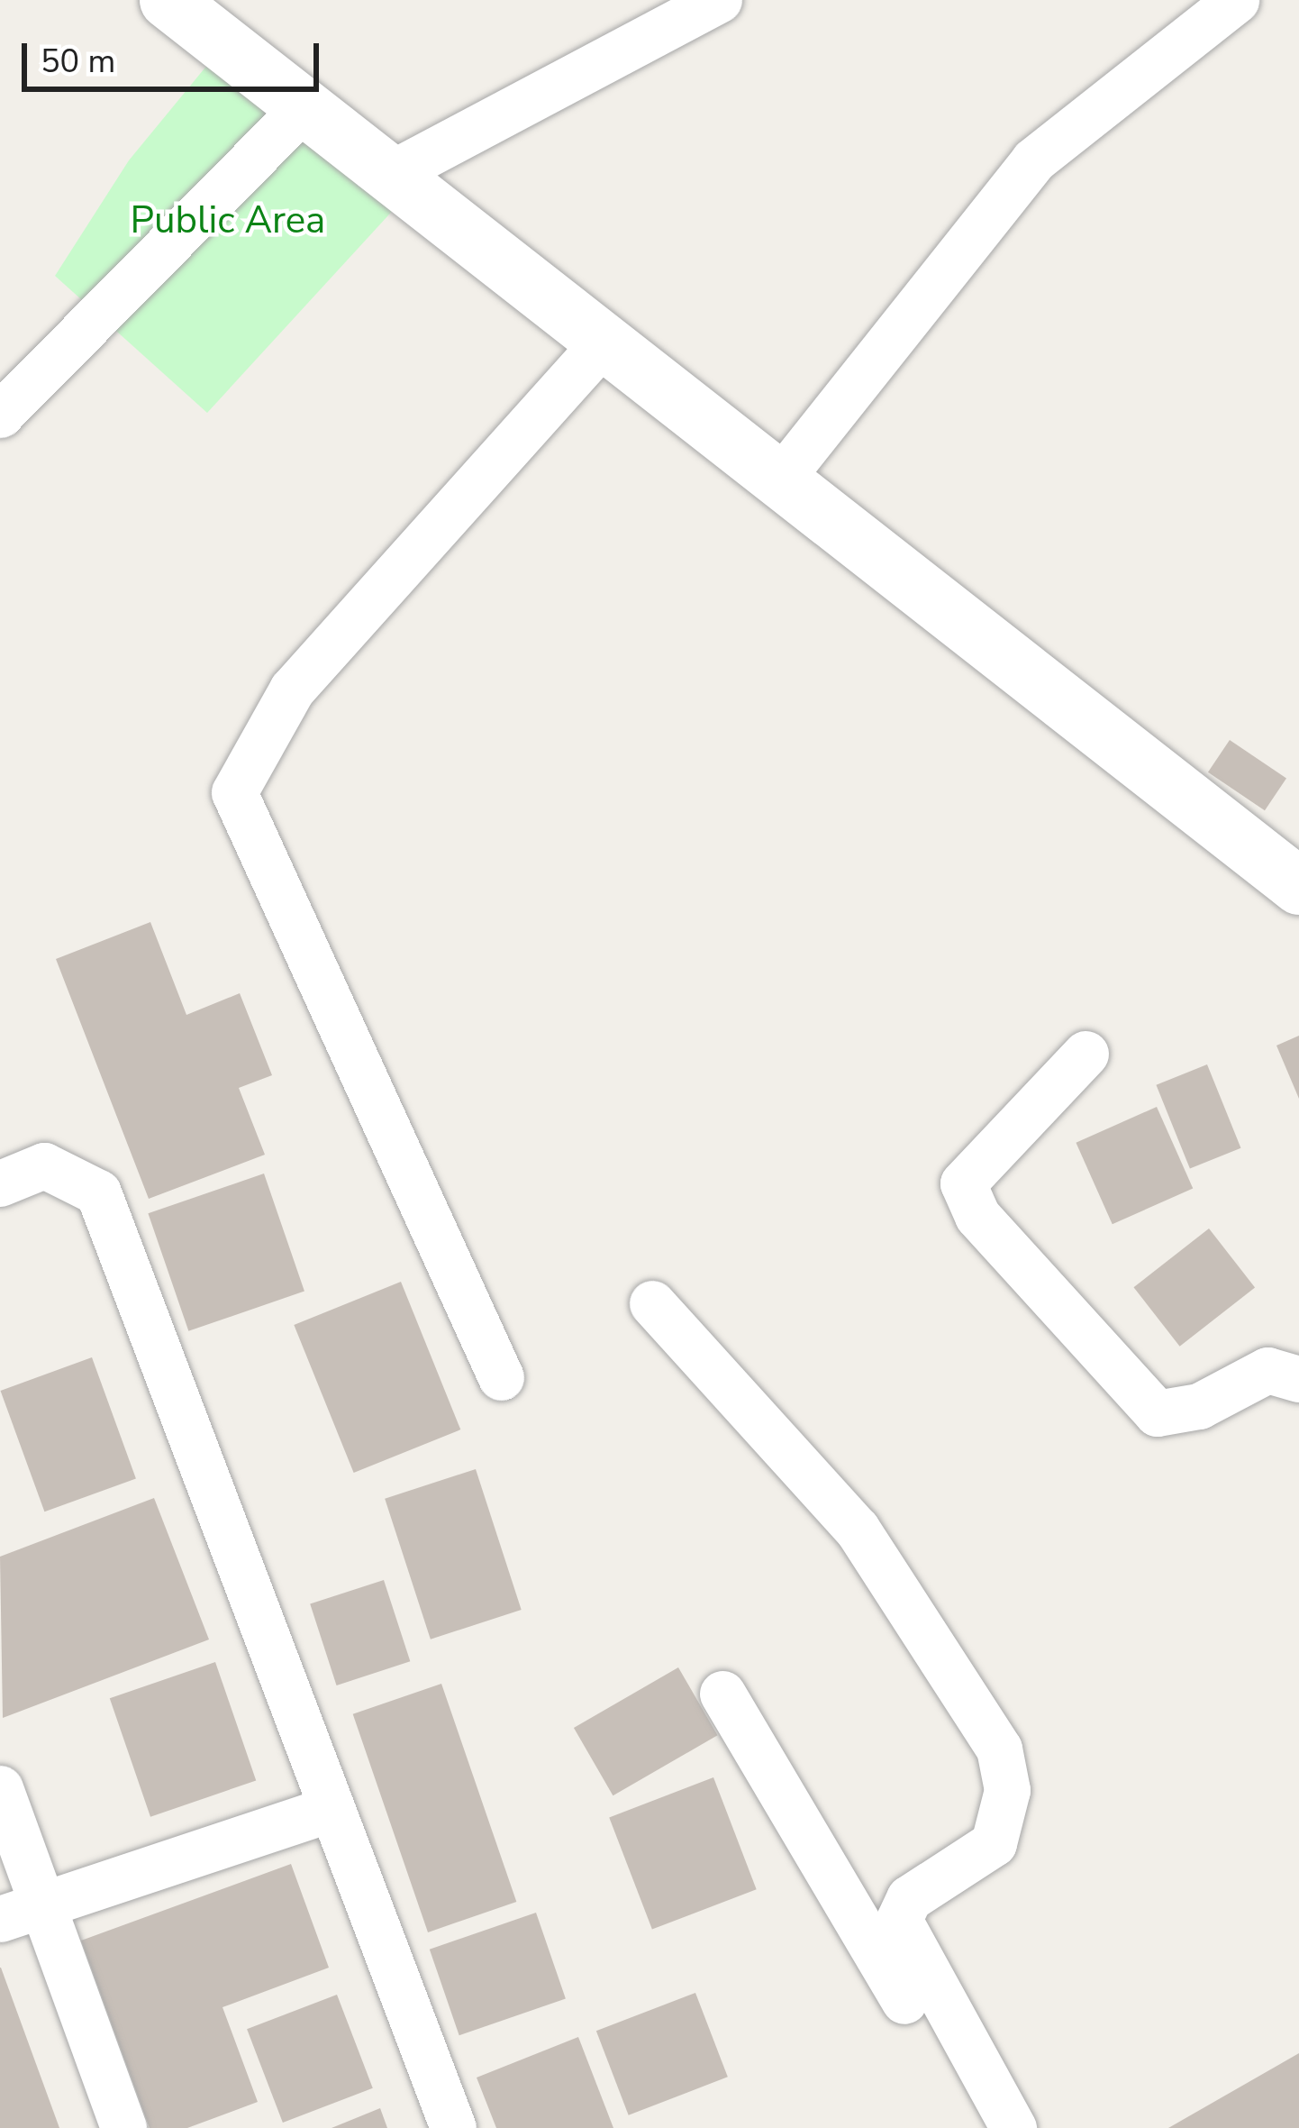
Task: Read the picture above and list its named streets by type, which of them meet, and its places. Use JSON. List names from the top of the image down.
{
  "parks": ["Public Area"],
  "scale_bar": "50 m"
}
